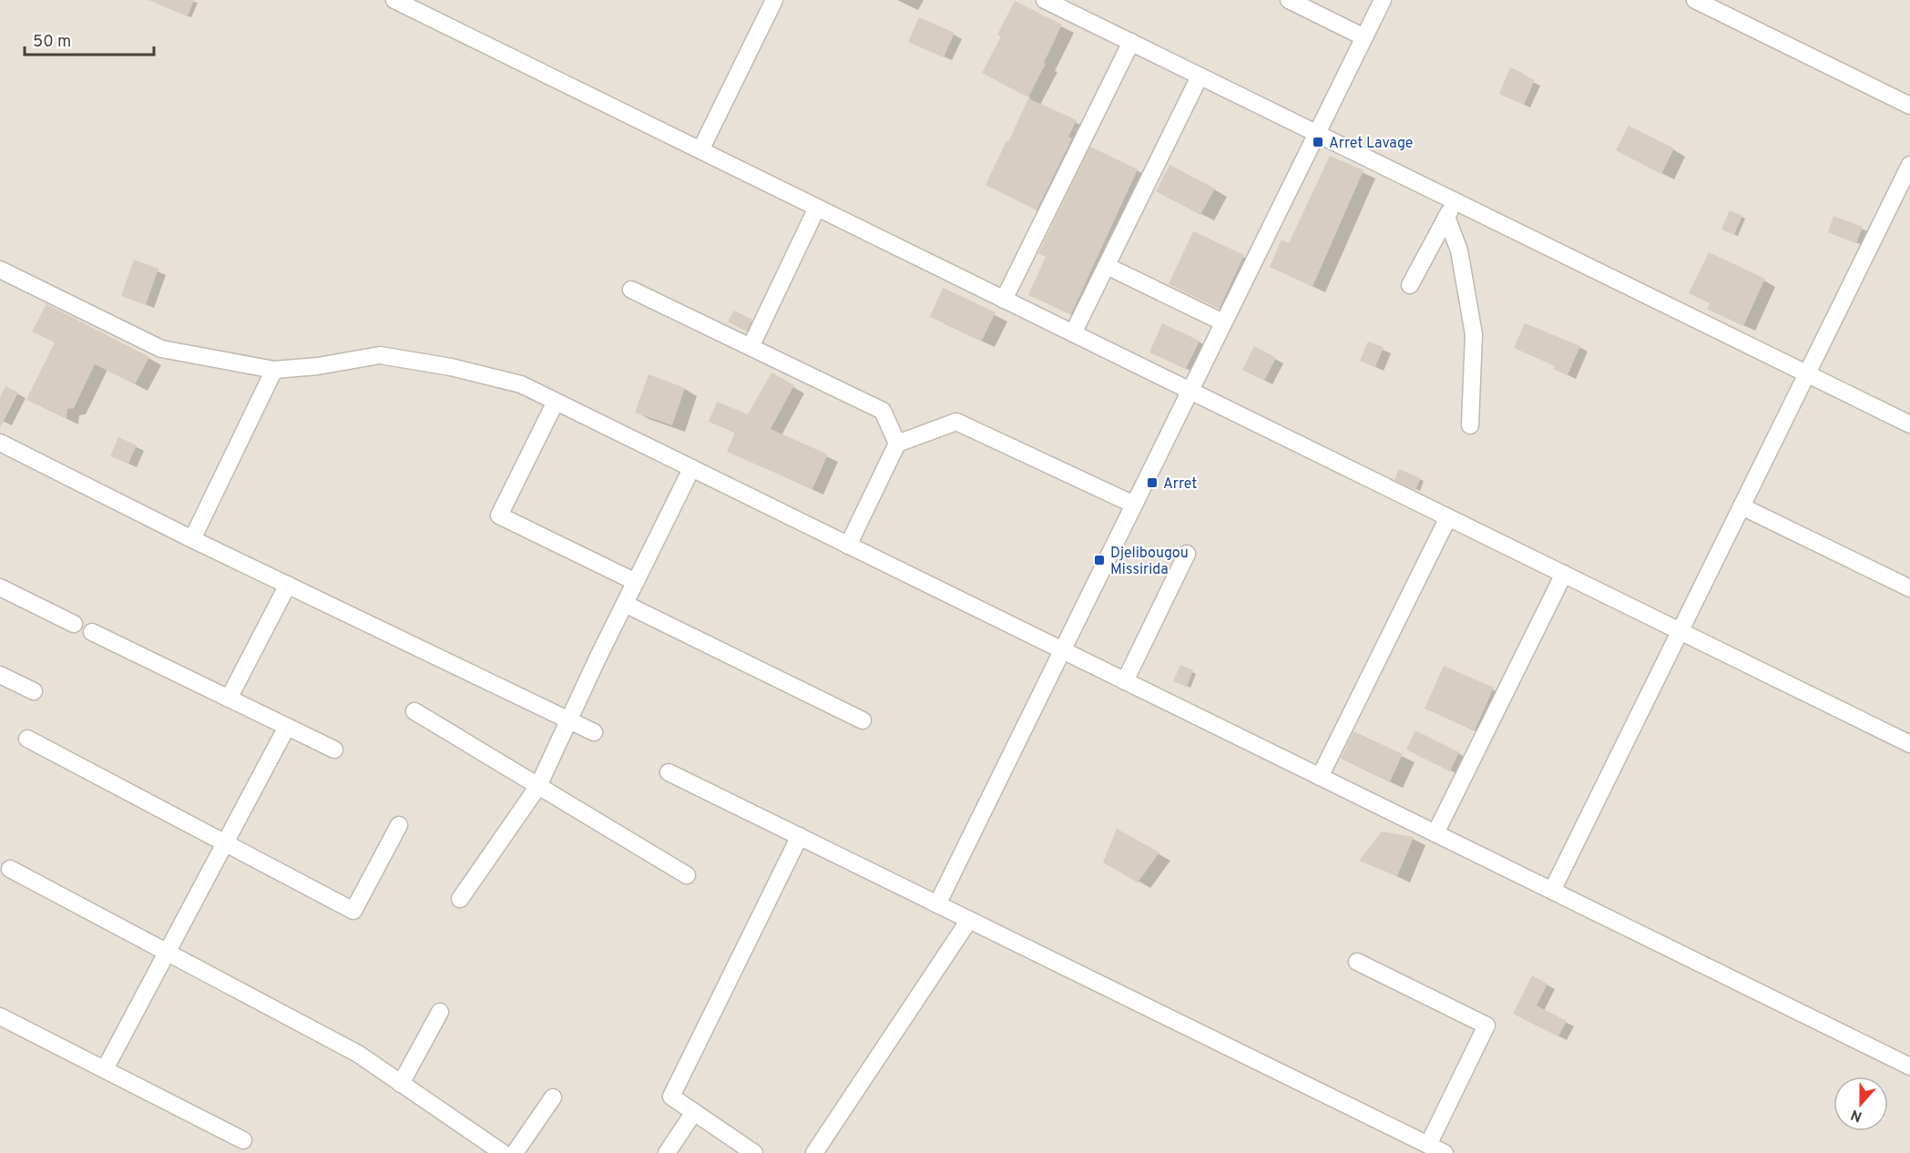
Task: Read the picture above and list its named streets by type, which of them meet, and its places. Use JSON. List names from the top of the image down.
{
  "places": {
    "transit": ["Arret Lavage", "Arret", "Djelibougou Missirida"]
  },
  "scale_bar": "50 m",
  "north": "bottom"
}
